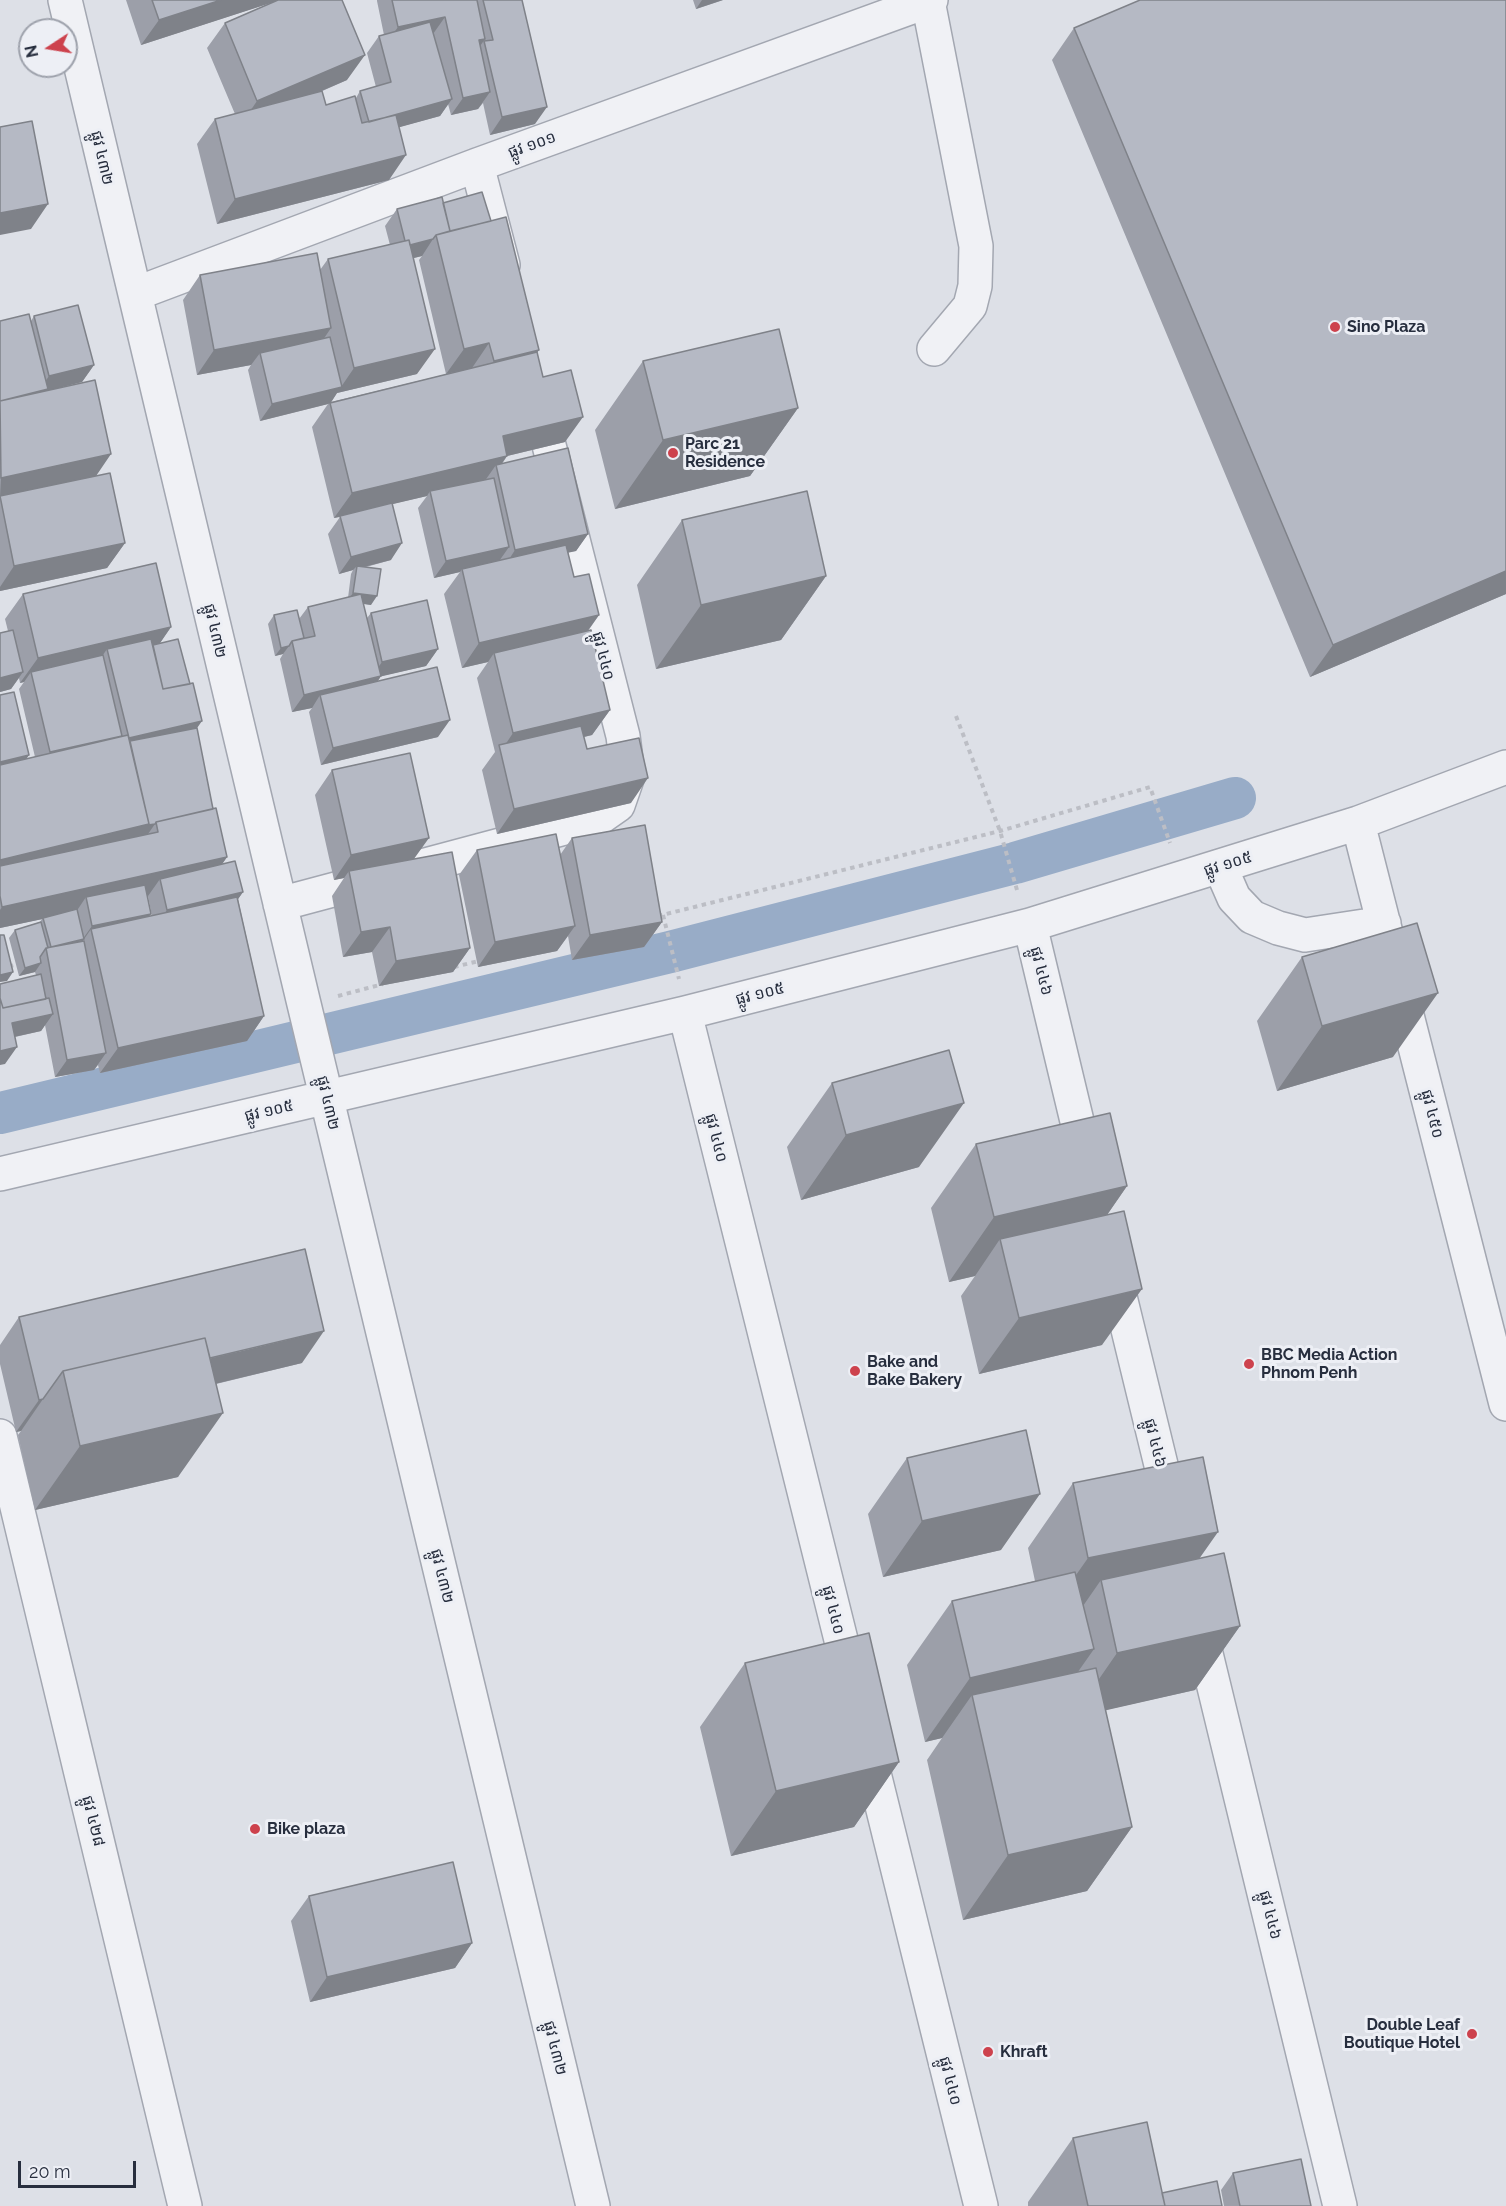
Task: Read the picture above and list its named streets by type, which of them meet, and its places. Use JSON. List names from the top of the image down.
{
  "streets": {
    "street": [
      "ផ្លូវ ១០១",
      "ផ្លូវ ៤៣២",
      "ផ្លូវ ៤៤០",
      "ផ្លូវ ១០៥",
      "ផ្លូវ ៤៤៦",
      "ផ្លូវ ៤៥០",
      "ផ្លូវ ៤២៨"
    ]
  },
  "crossings": [
    ["ផ្លូវ ១០១", "ផ្លូវ ៤៣២"],
    ["ផ្លូវ ៤៣២", "ផ្លូវ ៤៤០"],
    ["ផ្លូវ ៤៣២", "ផ្លូវ ១០៥"],
    ["ផ្លូវ ៤៤០", "ផ្លូវ ១០៥"],
    ["ផ្លូវ ១០៥", "ផ្លូវ ៤៤៦"],
    ["ផ្លូវ ១០៥", "ផ្លូវ ៤៥០"]
  ],
  "places": [
    "Sino Plaza",
    "Parc 21 Residence",
    "BBC Media Action Phnom Penh",
    "Bake and Bake Bakery",
    "Bike plaza",
    "Double Leaf Boutique Hotel",
    "Khraft"
  ],
  "scale_bar": "20 m",
  "north": "left"
}
